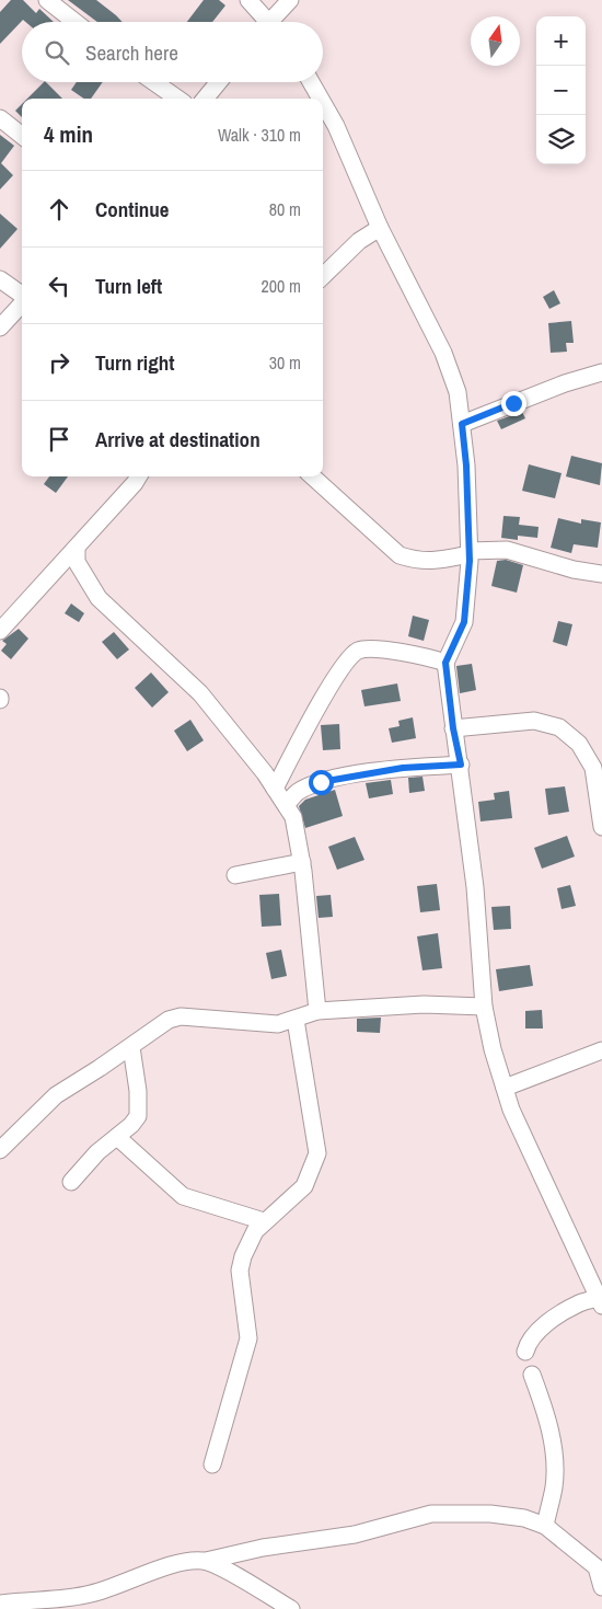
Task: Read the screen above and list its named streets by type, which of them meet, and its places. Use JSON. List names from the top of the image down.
{
  "north": "top",
  "page": {
    "map_buttons": ["+", "−"],
    "search": "Search here",
    "heading": ["4 min", "Walk · 310 m"],
    "list": [
      ["Continue", "80 m"],
      ["Turn left", "200 m"],
      ["Turn right", "30 m"],
      "Arrive at destination"
    ]
  }
}
